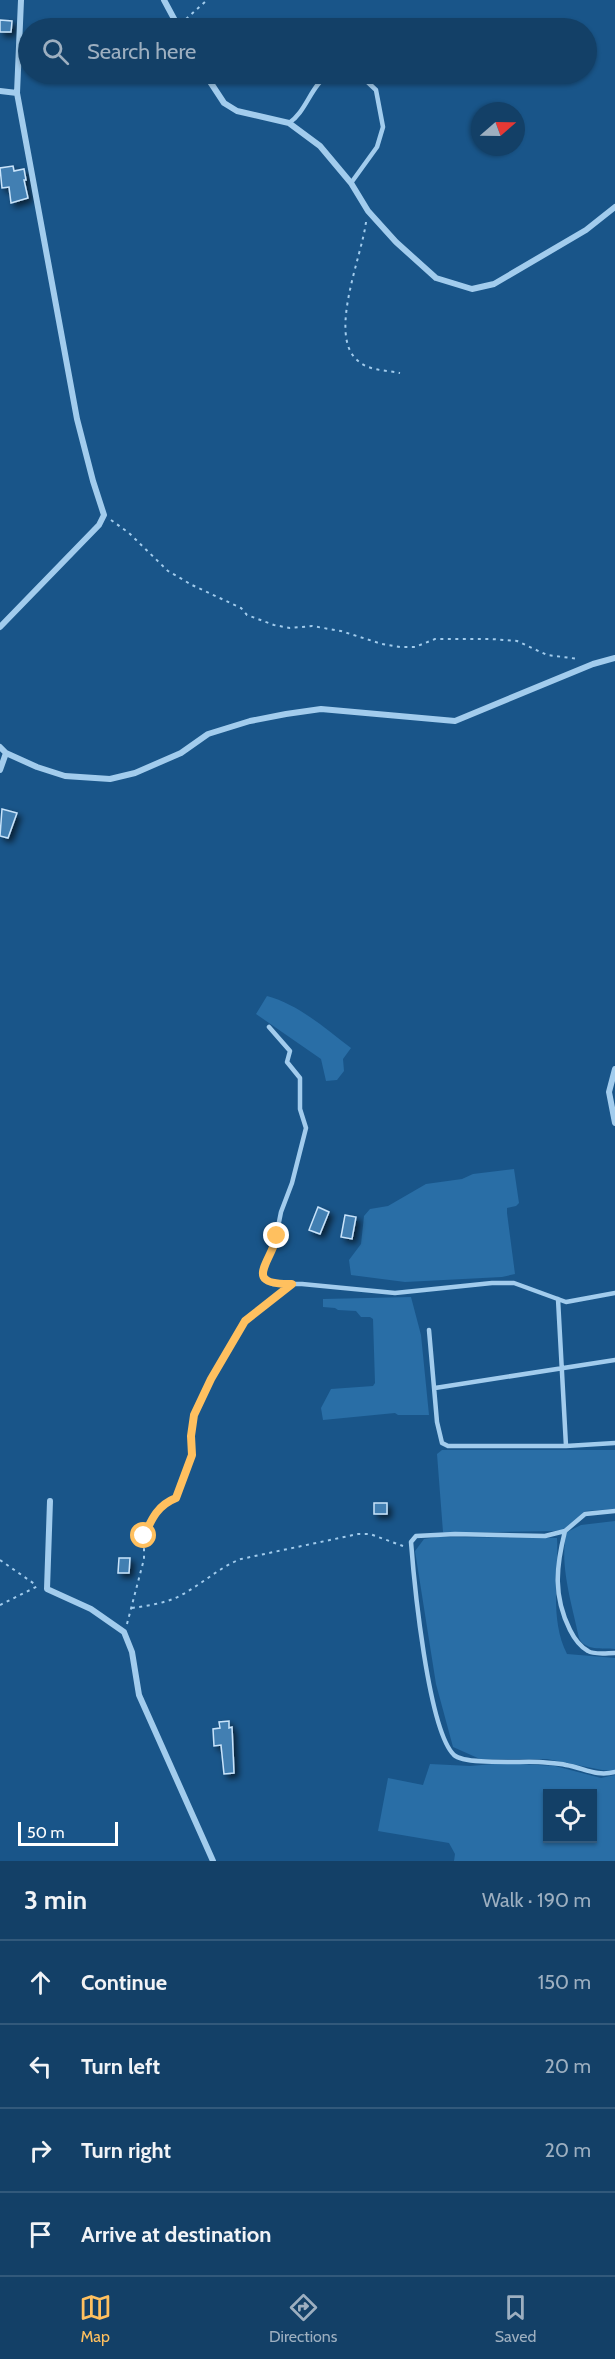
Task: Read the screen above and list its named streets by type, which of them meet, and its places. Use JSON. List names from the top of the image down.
{
  "scale_bar": "50 m",
  "north": "right",
  "page": {
    "search": "Search here",
    "scale": "50 m",
    "heading": ["3 min", "Walk · 190 m"],
    "list": [
      ["Continue", "150 m"],
      ["Turn left", "20 m"],
      ["Turn right", "20 m"],
      "Arrive at destination"
    ],
    "nav": ["Map", "Directions", "Saved"]
  }
}
